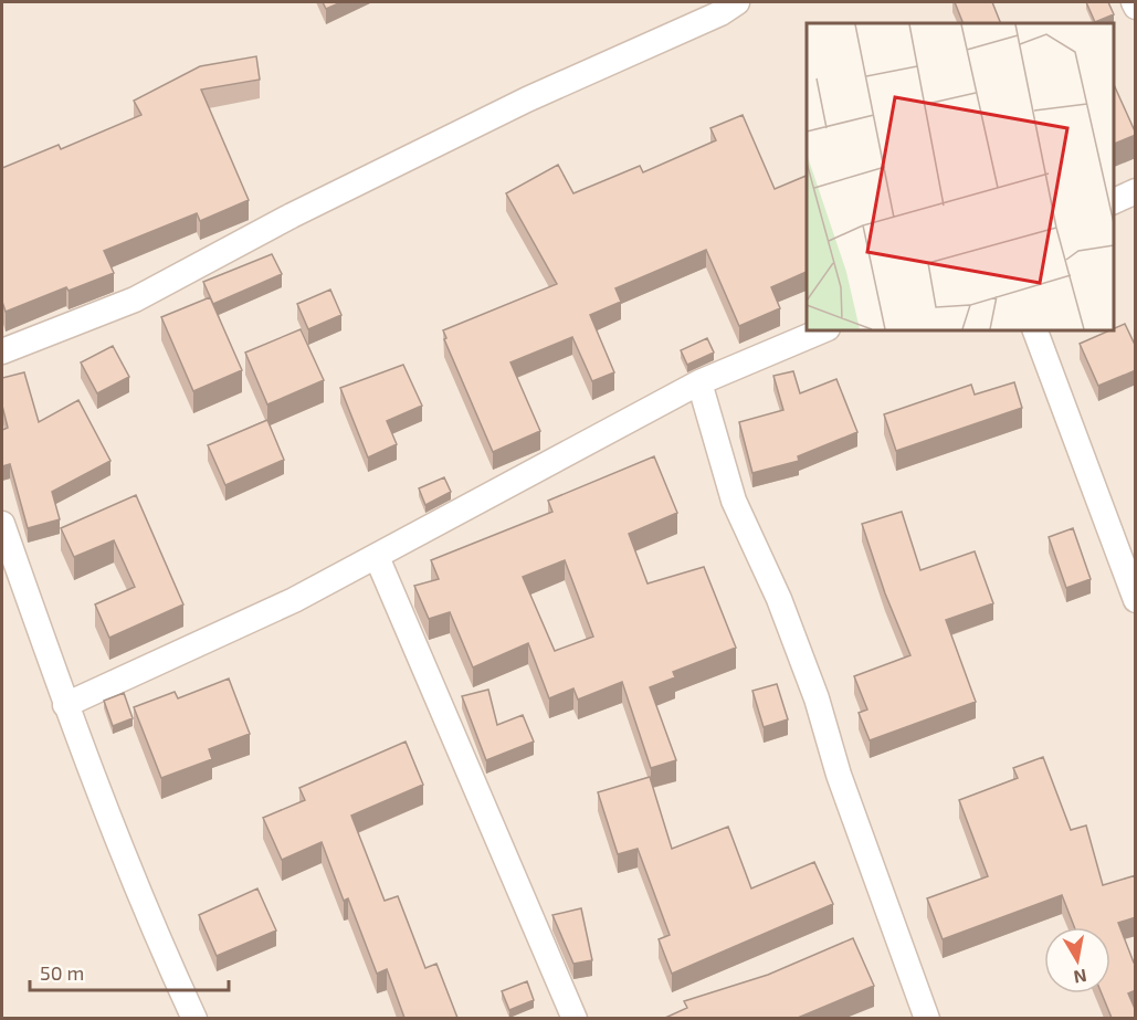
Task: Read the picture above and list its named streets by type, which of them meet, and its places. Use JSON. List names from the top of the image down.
{
  "scale_bar": "50 m",
  "north": "bottom"
}
